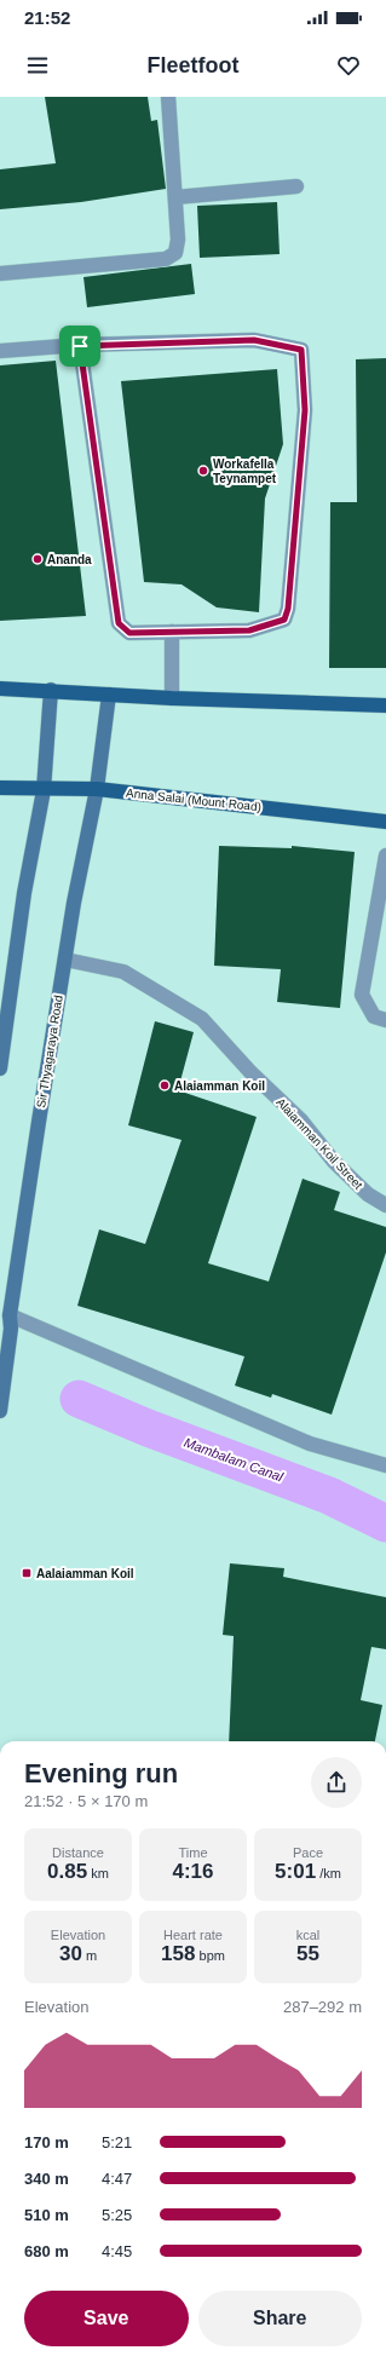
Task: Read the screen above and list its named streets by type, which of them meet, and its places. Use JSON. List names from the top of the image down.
{
  "streets": {
    "main road": ["Anna Salai (Mount Road)", "Sir Thyagaraya Road"],
    "street": ["Alaiamman Koil Street"]
  },
  "crossings": [
    ["Anna Salai (Mount Road)", "Sir Thyagaraya Road"],
    ["Sir Thyagaraya Road", "Alaiamman Koil Street"]
  ],
  "water": ["Mambalam Canal"],
  "places": {
    "other": ["Workafella Teynampet", "Ananda", "Alaiamman Koil"],
    "transit": ["Aalaiamman Koil"]
  },
  "page": {
    "status": "21:52",
    "header": "Fleetfoot",
    "heading": ["Evening run", "21:52 · 5 × 170 m"],
    "stats": [
      ["Distance", "0.85 km"],
      ["Time", "4:16"],
      ["Pace", "5:01 /km"],
      ["Elevation", "30 m"],
      ["Heart rate", "158 bpm"],
      ["kcal", "55"]
    ],
    "chart": ["Elevation", "287–292 m"],
    "list": [
      {
        "name": "170 m",
        "note": "5:21"
      },
      {
        "name": "340 m",
        "note": "4:47"
      },
      {
        "name": "510 m",
        "note": "5:25"
      },
      {
        "name": "680 m",
        "note": "4:45"
      }
    ],
    "buttons": ["Save", "Share"]
  }
}
